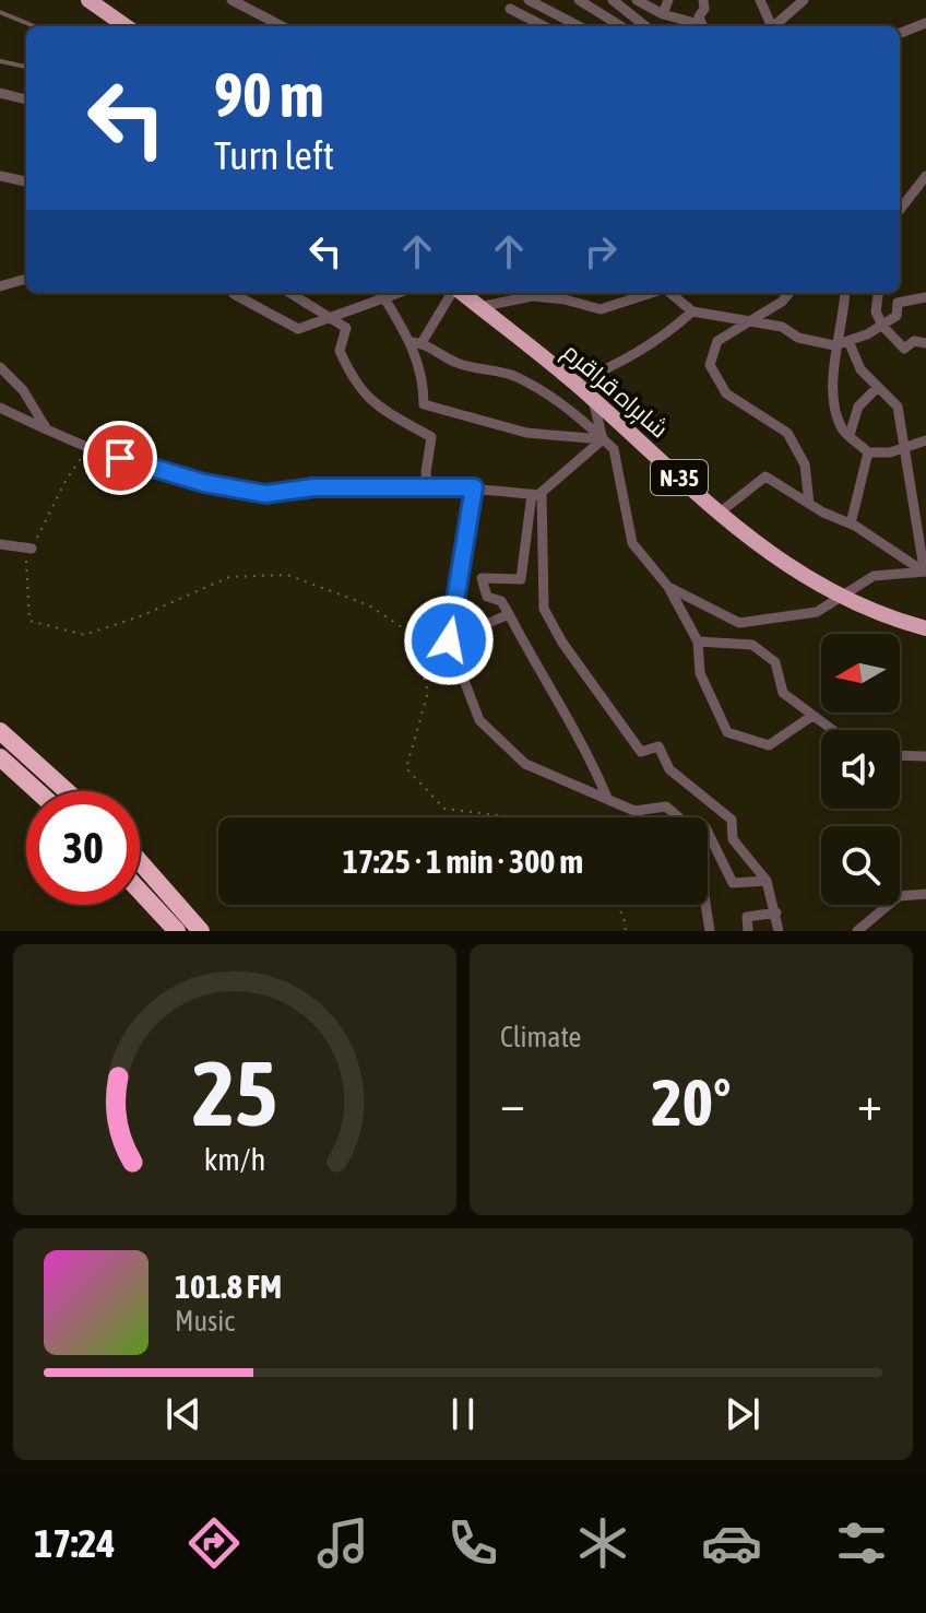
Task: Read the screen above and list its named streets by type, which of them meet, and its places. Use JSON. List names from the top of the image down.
{
  "streets": {
    "highway": ["شاہراہ قراقرم", "N-35"]
  },
  "north": "left",
  "page": {
    "turn": ["90 m", "Turn left"],
    "limit": "30",
    "trip": "17:25 · 1 min · 300 m",
    "tile": "Climate",
    "heat": ["−", "20°", "+"],
    "song": ["101.8 FM", "Music"],
    "tabs": "17:24",
    "gauge": ["25", "km/h"]
  }
}
